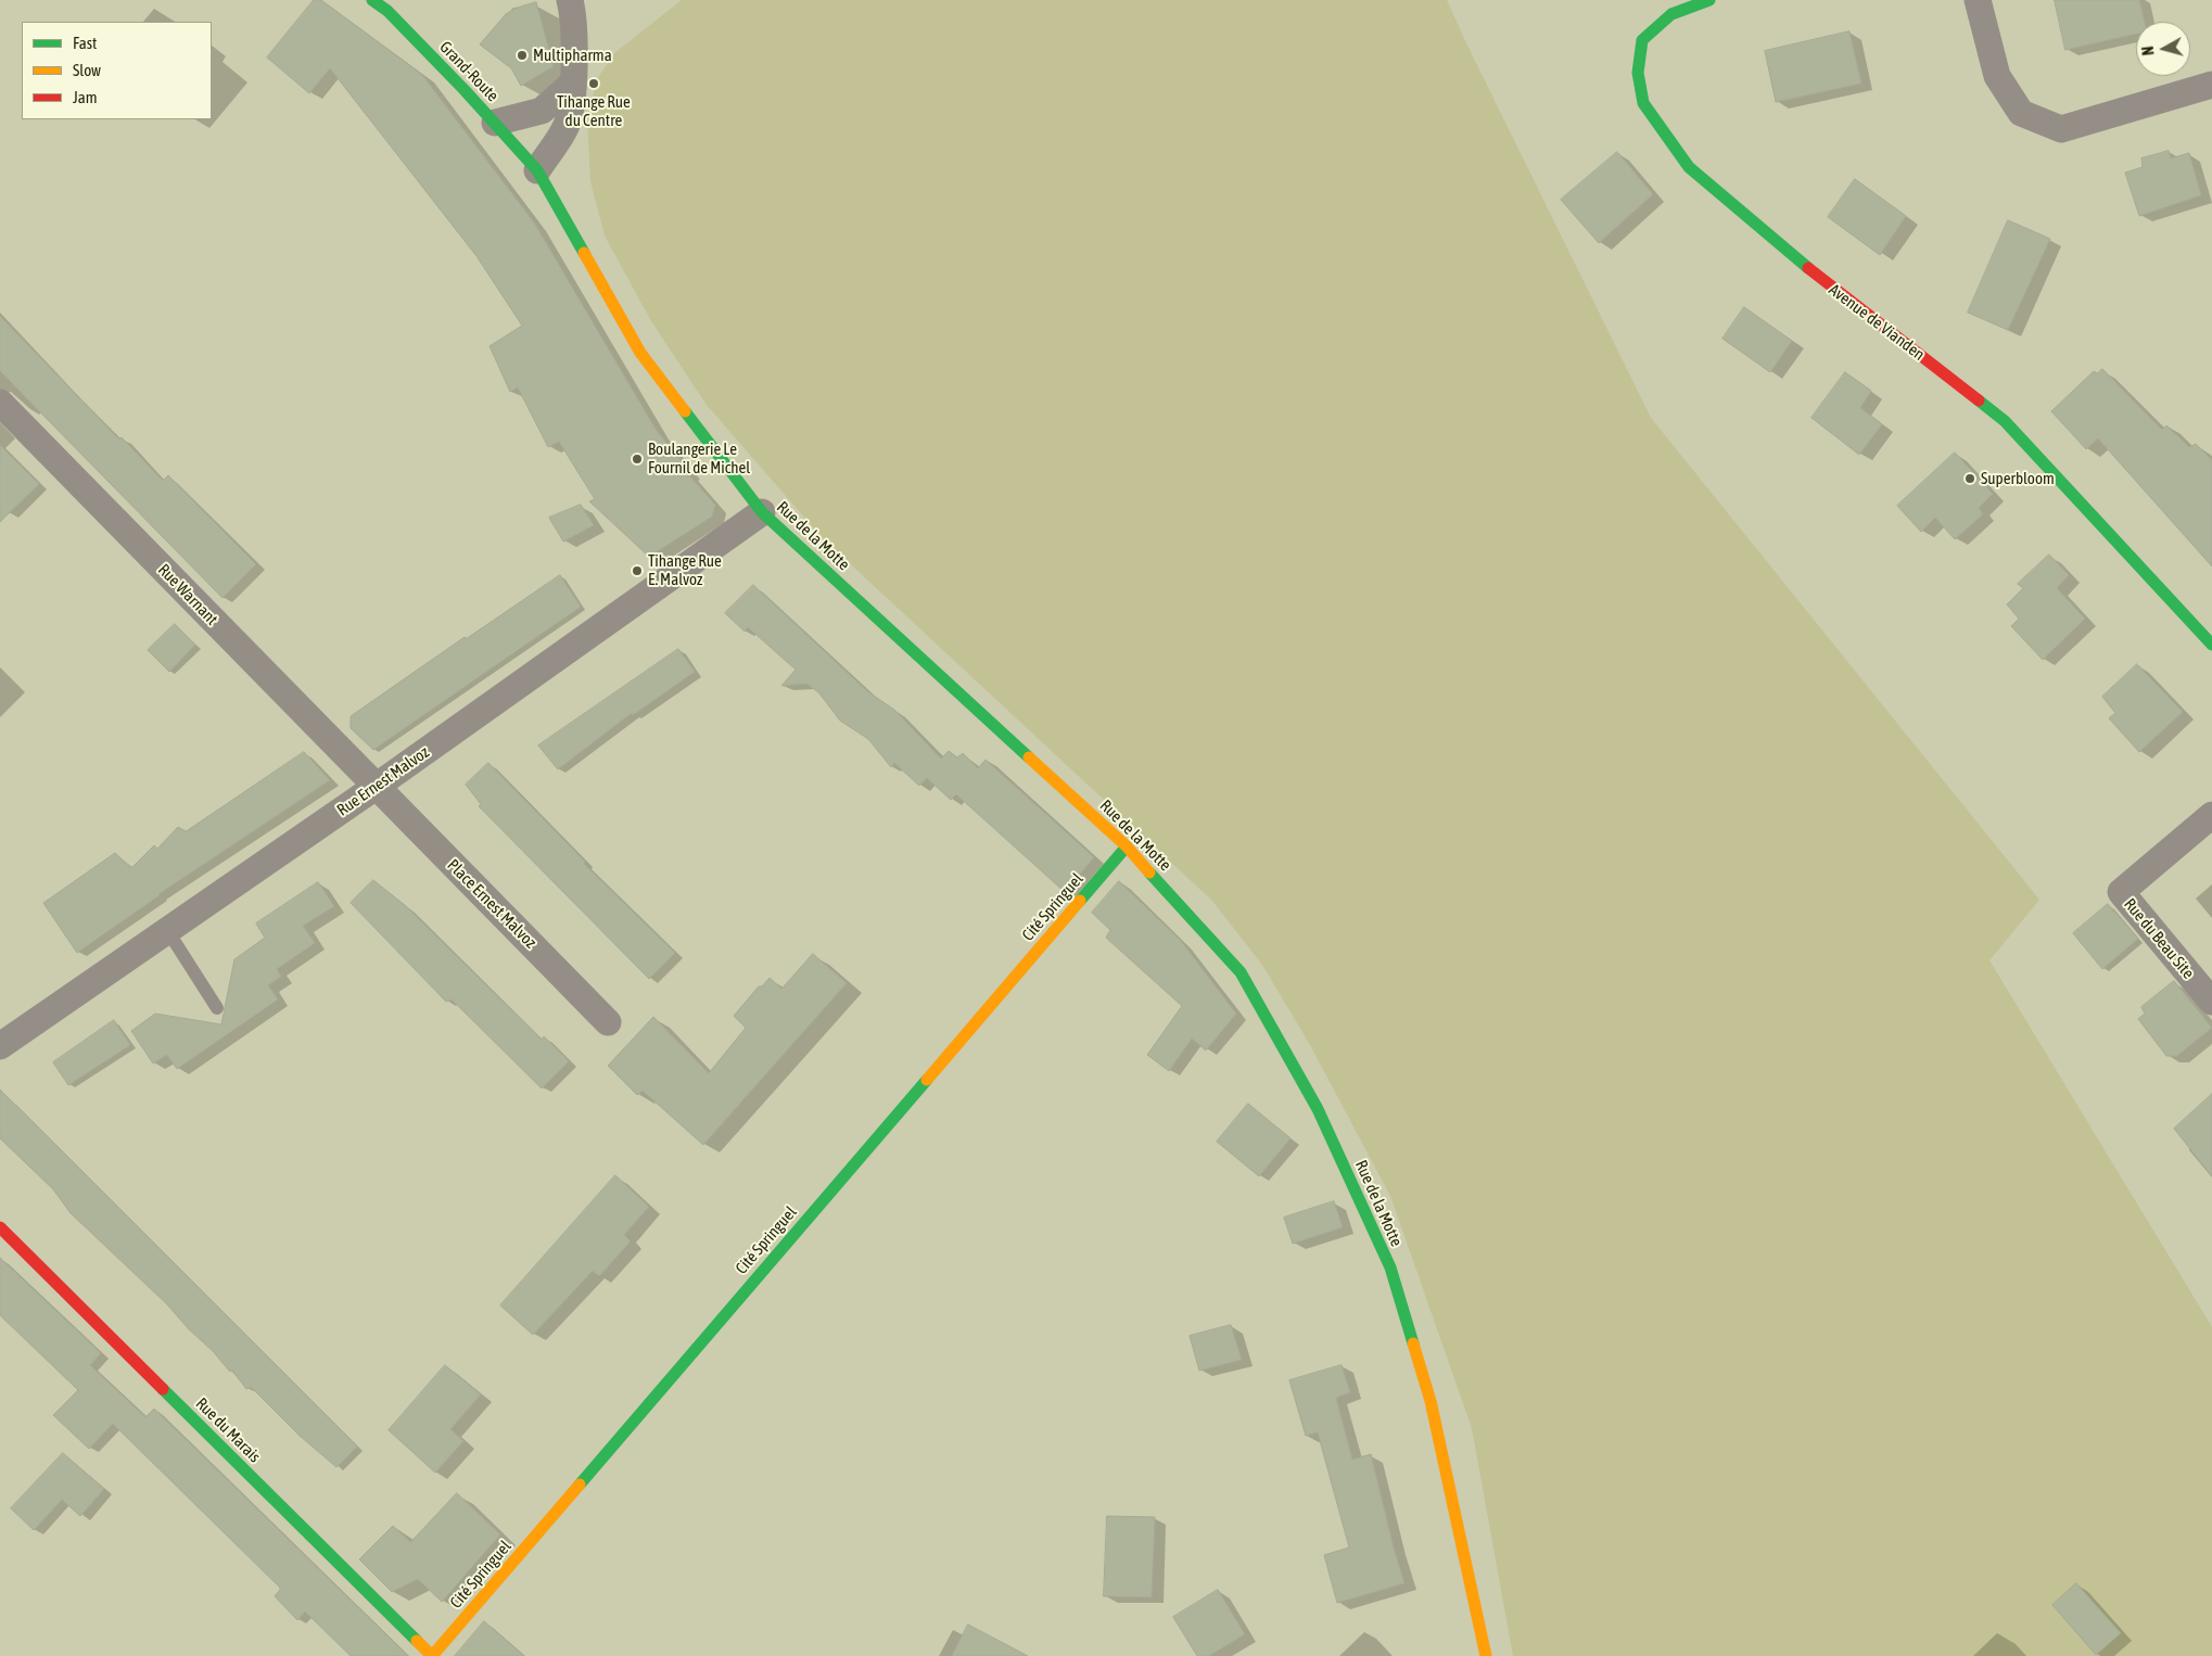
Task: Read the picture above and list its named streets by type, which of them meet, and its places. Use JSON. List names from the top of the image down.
{
  "streets": {
    "street": [
      "Grand-Route",
      "Avenue de Vianden",
      "Rue de la Motte",
      "Rue Warnant",
      "Rue Ernest Malvoz",
      "Place Ernest Malvoz",
      "Cité Springuel",
      "Rue du Beau Site",
      "Rue du Marais"
    ]
  },
  "crossings": [
    ["Grand-Route", "Rue de la Motte"],
    ["Rue de la Motte", "Rue Ernest Malvoz"],
    ["Rue de la Motte", "Cité Springuel"],
    ["Rue Warnant", "Rue Ernest Malvoz"],
    ["Rue Warnant", "Place Ernest Malvoz"],
    ["Rue Ernest Malvoz", "Place Ernest Malvoz"],
    ["Cité Springuel", "Rue du Marais"]
  ],
  "places": [
    "Multipharma",
    "Tihange Rue du Centre",
    "Boulangerie Le Fournil de Michel",
    "Superbloom",
    "Tihange Rue E. Malvoz"
  ],
  "legend": ["Fast", "Slow", "Jam"],
  "north": "left"
}
